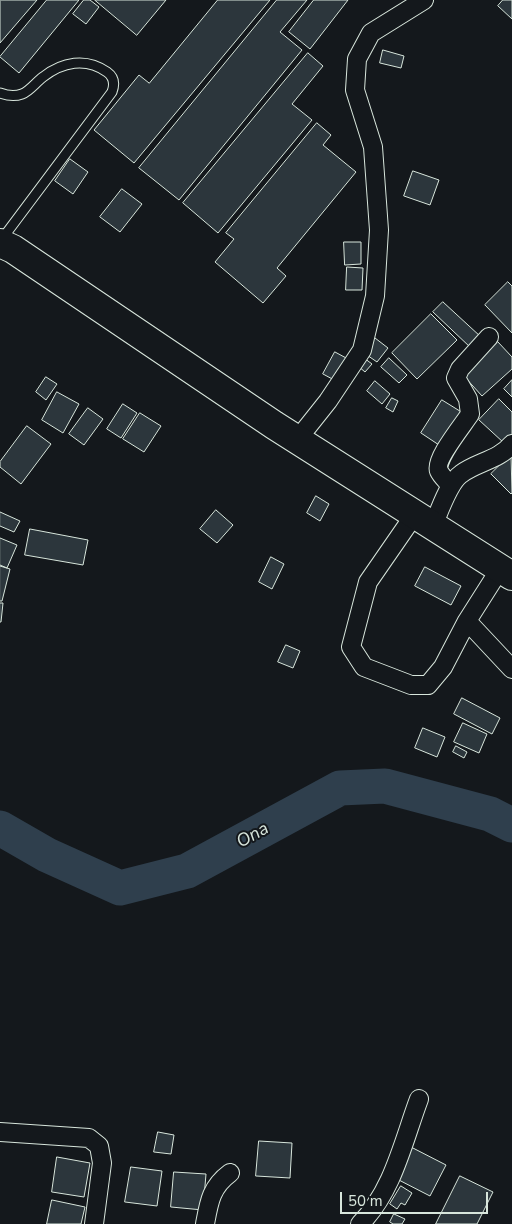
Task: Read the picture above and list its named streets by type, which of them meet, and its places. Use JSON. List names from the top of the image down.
{
  "water": ["Ona"],
  "scale_bar": "50 m"
}
